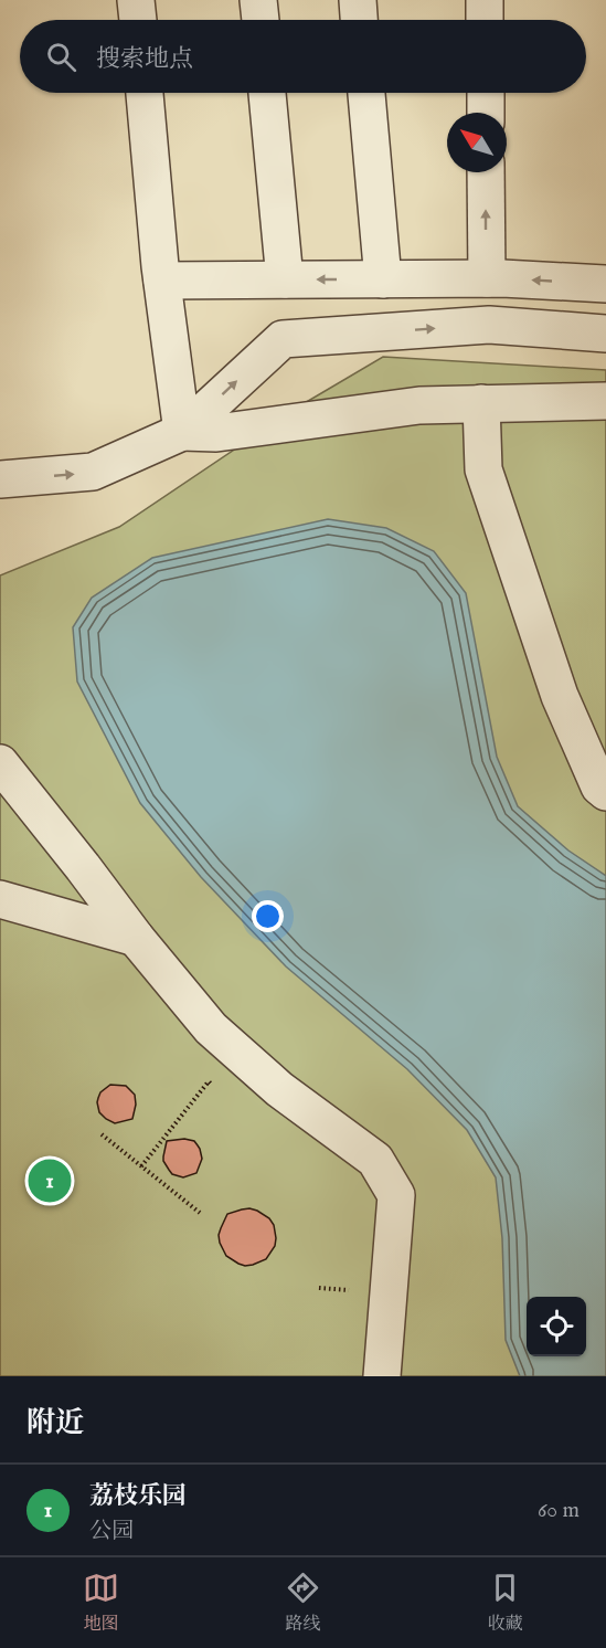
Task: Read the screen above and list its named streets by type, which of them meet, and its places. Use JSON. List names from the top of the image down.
{
  "north": "top left",
  "page": {
    "search": "搜索地点",
    "pins": "1",
    "heading": "附近",
    "list": [
      {
        "mark": "1",
        "name": "荔枝乐园",
        "note": "公园",
        "value": "60 m"
      }
    ],
    "nav": ["地图", "路线", "收藏"]
  }
}
